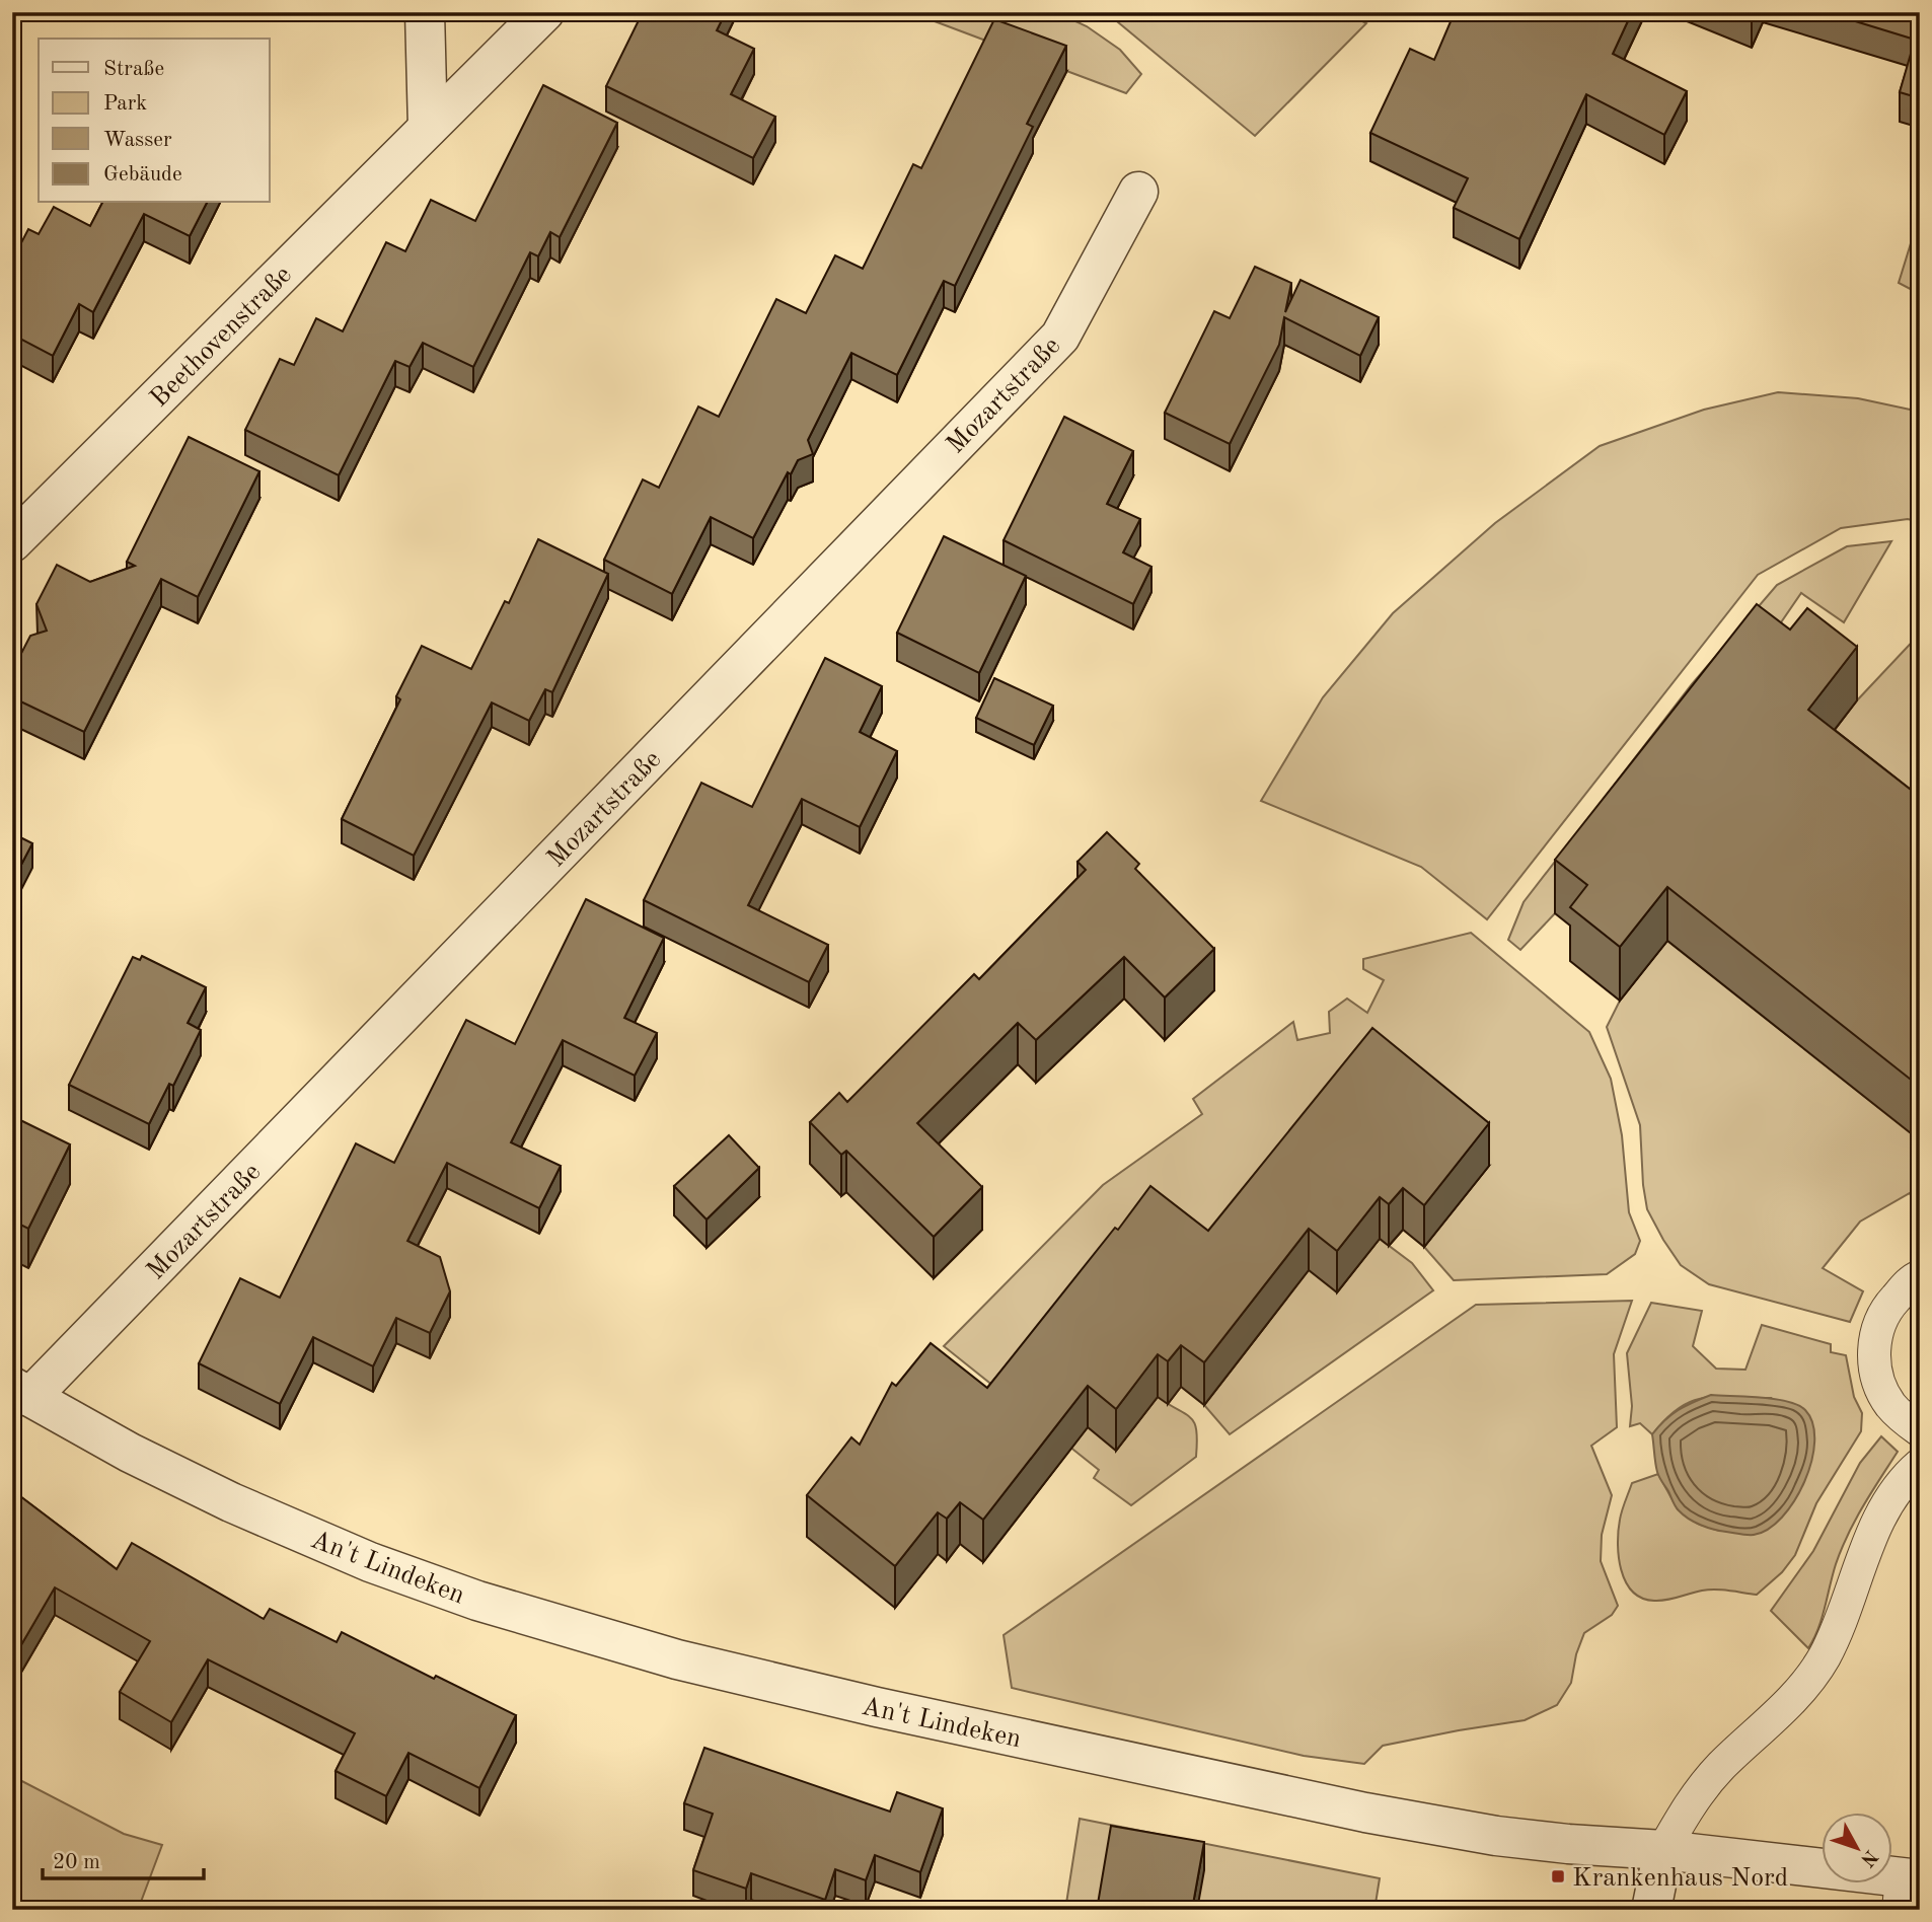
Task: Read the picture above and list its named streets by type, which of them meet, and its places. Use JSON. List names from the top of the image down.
{
  "streets": {
    "street": ["Beethovenstraße", "Mozartstraße", "An't Lindeken"]
  },
  "crossings": [
    ["Mozartstraße", "An't Lindeken"]
  ],
  "places": {
    "transit": ["Krankenhaus Nord"]
  },
  "legend": [
    "Straße",
    "Park",
    "Wasser",
    "Gebäude"
  ],
  "scale_bar": "20 m",
  "north": "bottom right"
}
